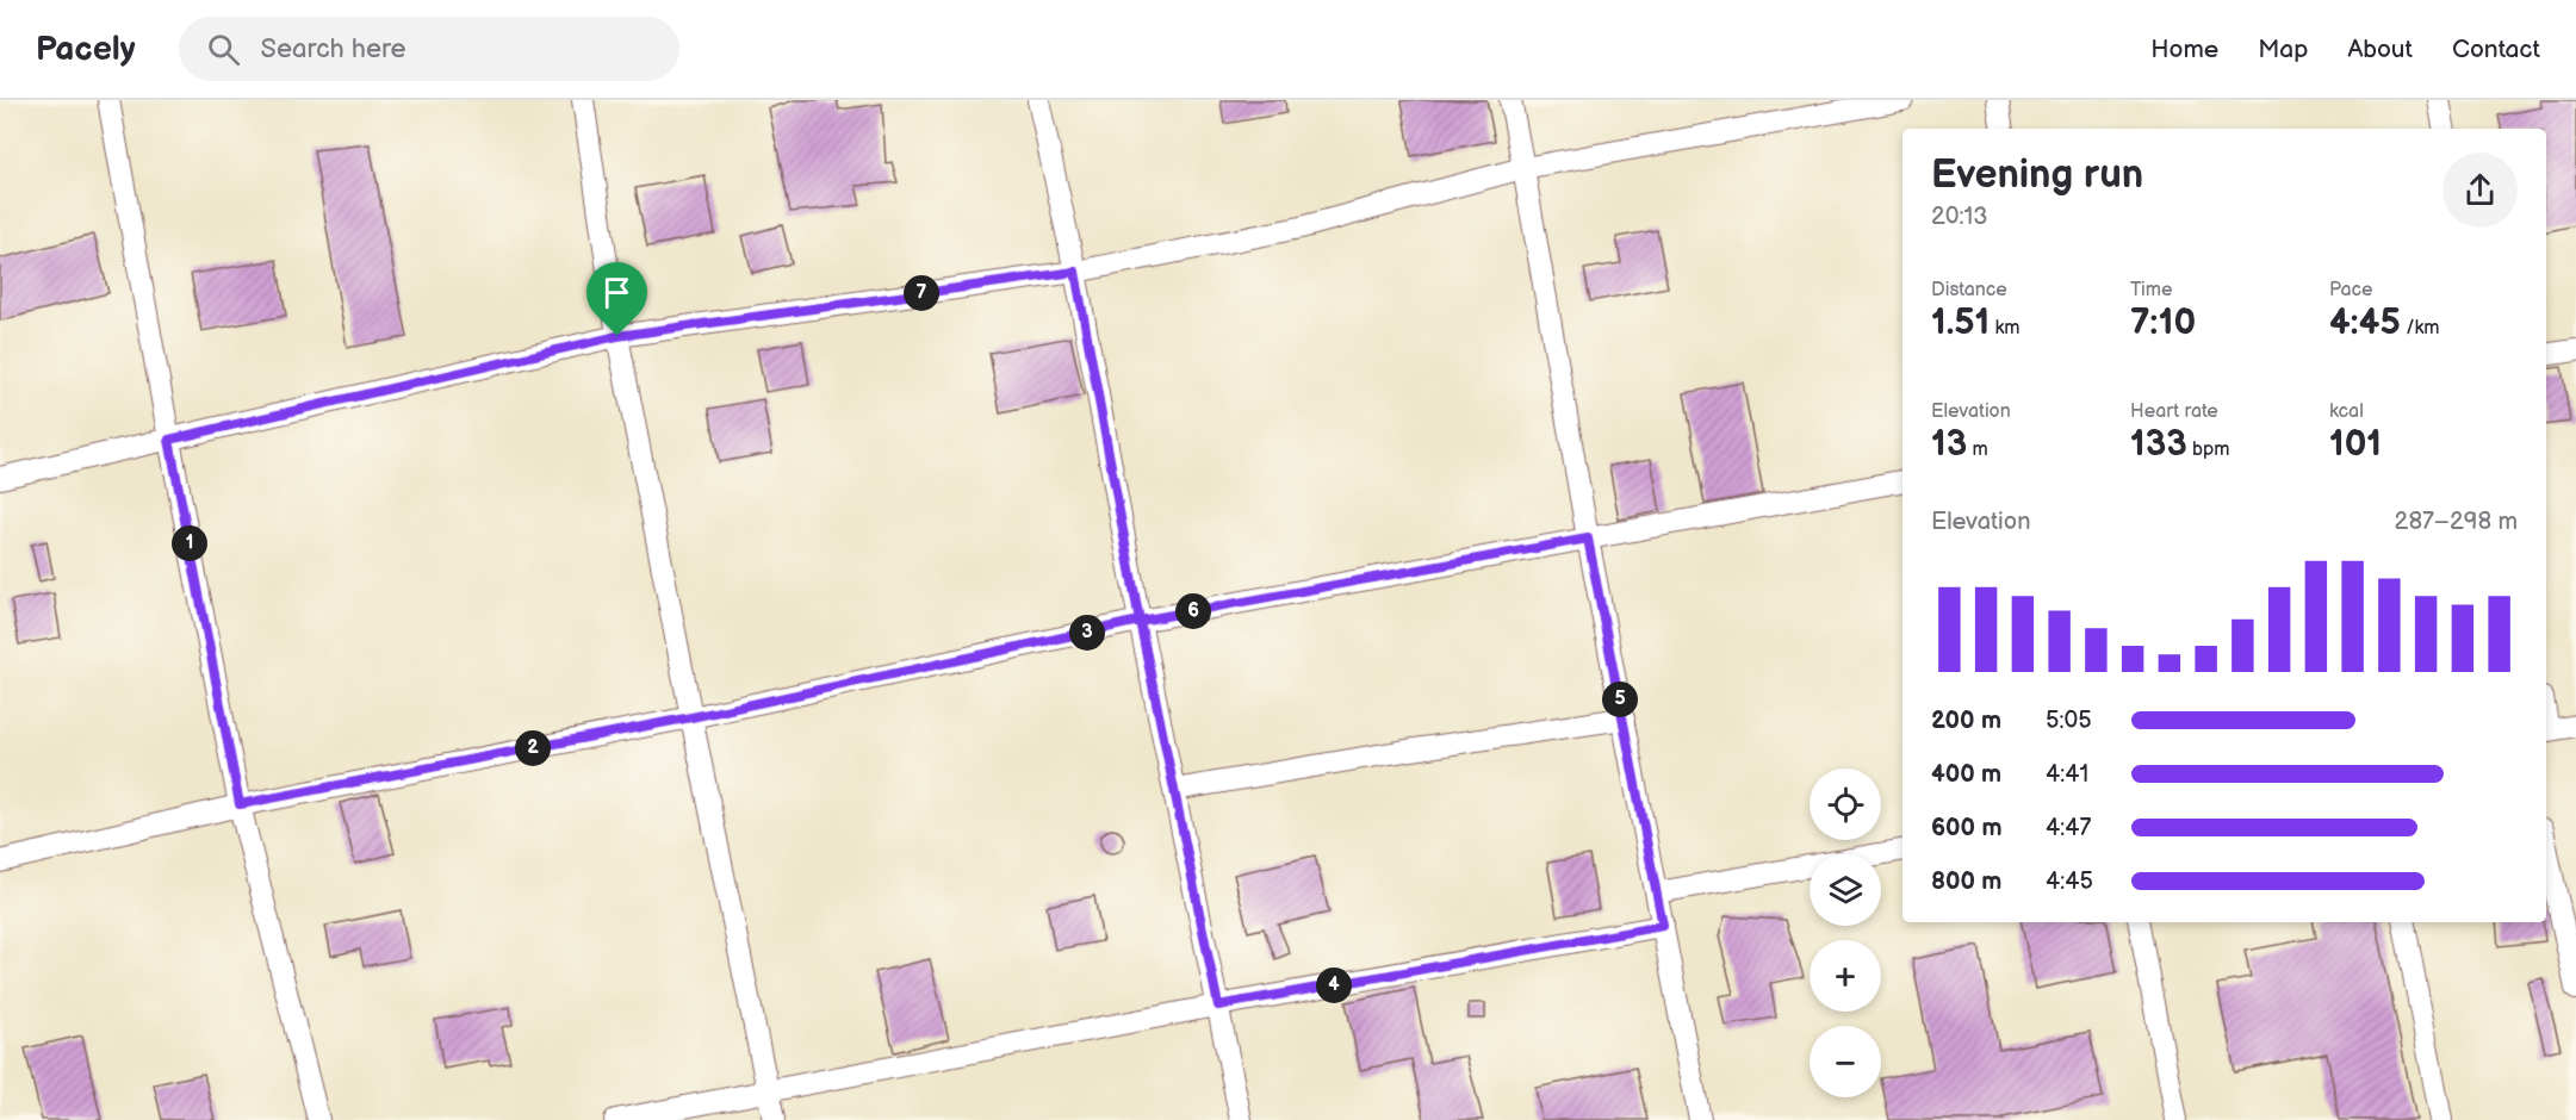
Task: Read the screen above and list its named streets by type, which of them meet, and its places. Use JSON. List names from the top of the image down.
{
  "page": {
    "header": "Pacely",
    "search": "Search here",
    "nav": [
      "Home",
      "Map",
      "About",
      "Contact"
    ],
    "heading": ["Evening run", "20:13"],
    "stats": [
      ["Distance", "1.51 km"],
      ["Time", "7:10"],
      ["Pace", "4:45 /km"],
      ["Elevation", "13 m"],
      ["Heart rate", "133 bpm"],
      ["kcal", "101"]
    ],
    "pins": [
      "7",
      "1",
      "6",
      "3",
      "5",
      "2",
      "4"
    ],
    "chart": ["Elevation", "287–298 m"],
    "list": [
      {
        "name": "200 m",
        "note": "5:05"
      },
      {
        "name": "400 m",
        "note": "4:41"
      },
      {
        "name": "600 m",
        "note": "4:47"
      },
      {
        "name": "800 m",
        "note": "4:45"
      }
    ],
    "map_buttons": ["+", "−"]
  }
}
